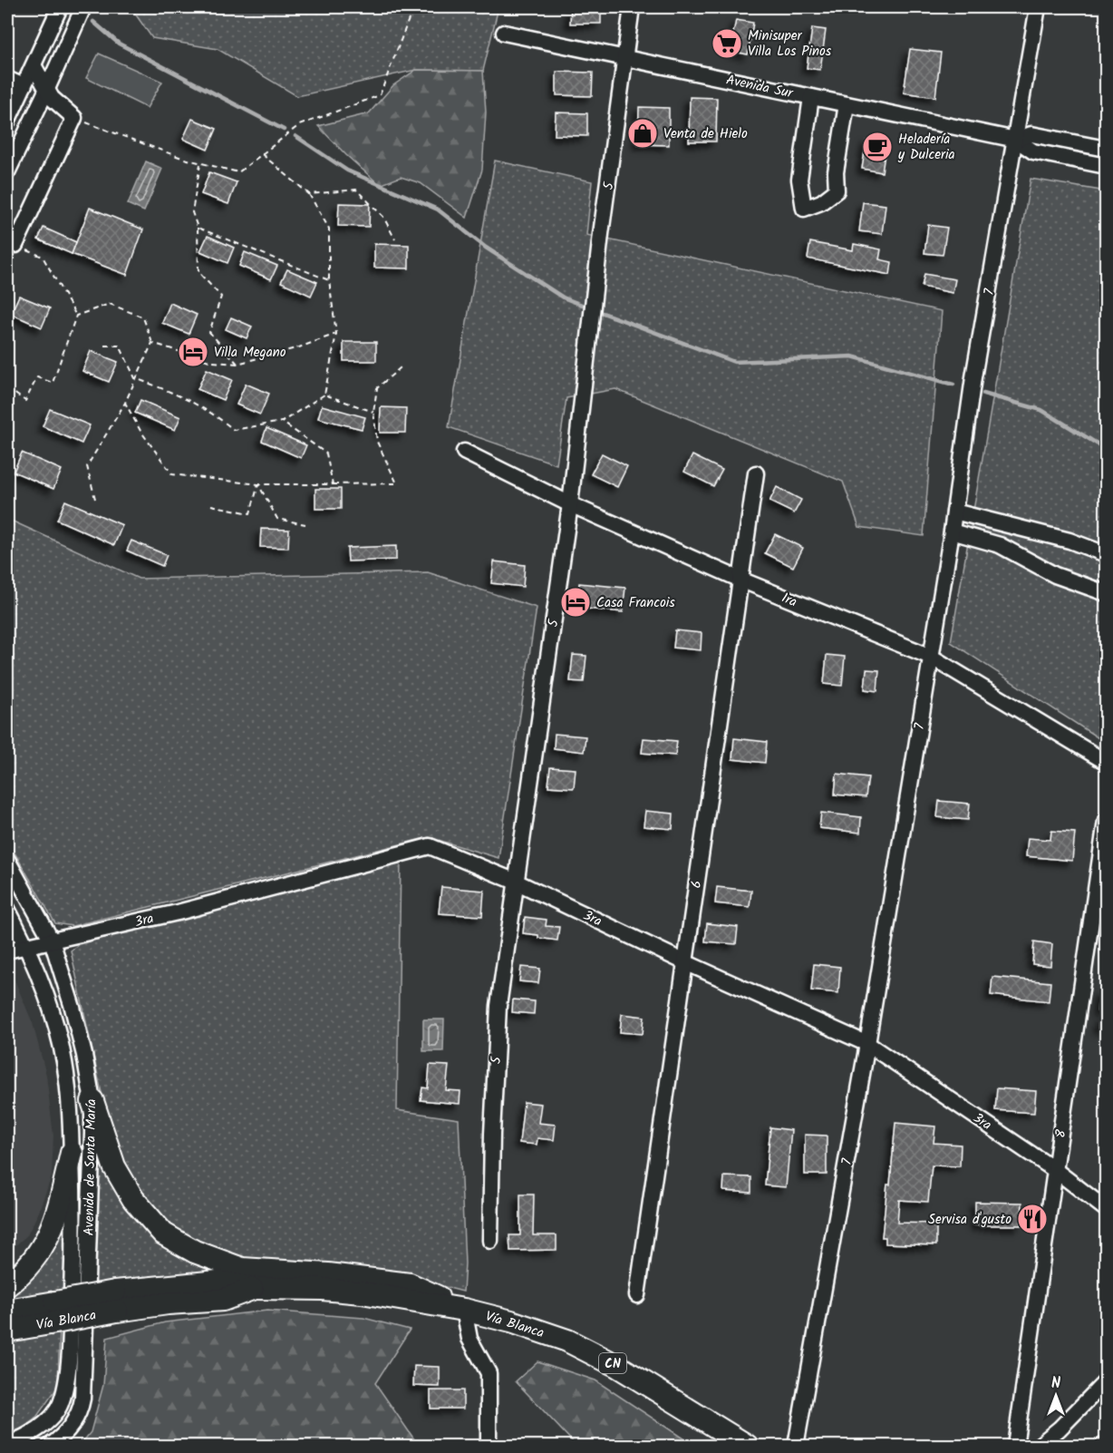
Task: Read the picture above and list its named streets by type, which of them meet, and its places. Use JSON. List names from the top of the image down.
{
  "streets": {
    "highway": ["Vía Blanca", "CN"],
    "street": [
      "Avenida Sur",
      "5",
      "7",
      "1ra",
      "6",
      "3ra",
      "8",
      "Avenida de Santa María"
    ]
  },
  "crossings": [
    ["Avenida Sur", "5"],
    ["Avenida Sur", "7"],
    ["5", "1ra"],
    ["5", "3ra"],
    ["7", "1ra"],
    ["7", "3ra"],
    ["1ra", "6"],
    ["6", "3ra"],
    ["3ra", "8"],
    ["3ra", "Avenida de Santa María"]
  ],
  "places": {
    "supermarket": ["Minisuper Villa Los Pinos"],
    "shop": ["Venta de Hielo"],
    "cafe": ["Heladería y Dulceria"],
    "hotel": ["Villa Megano", "Casa Francois"],
    "restaurant": ["Servisa d'gusto"]
  },
  "north": "top"
}
